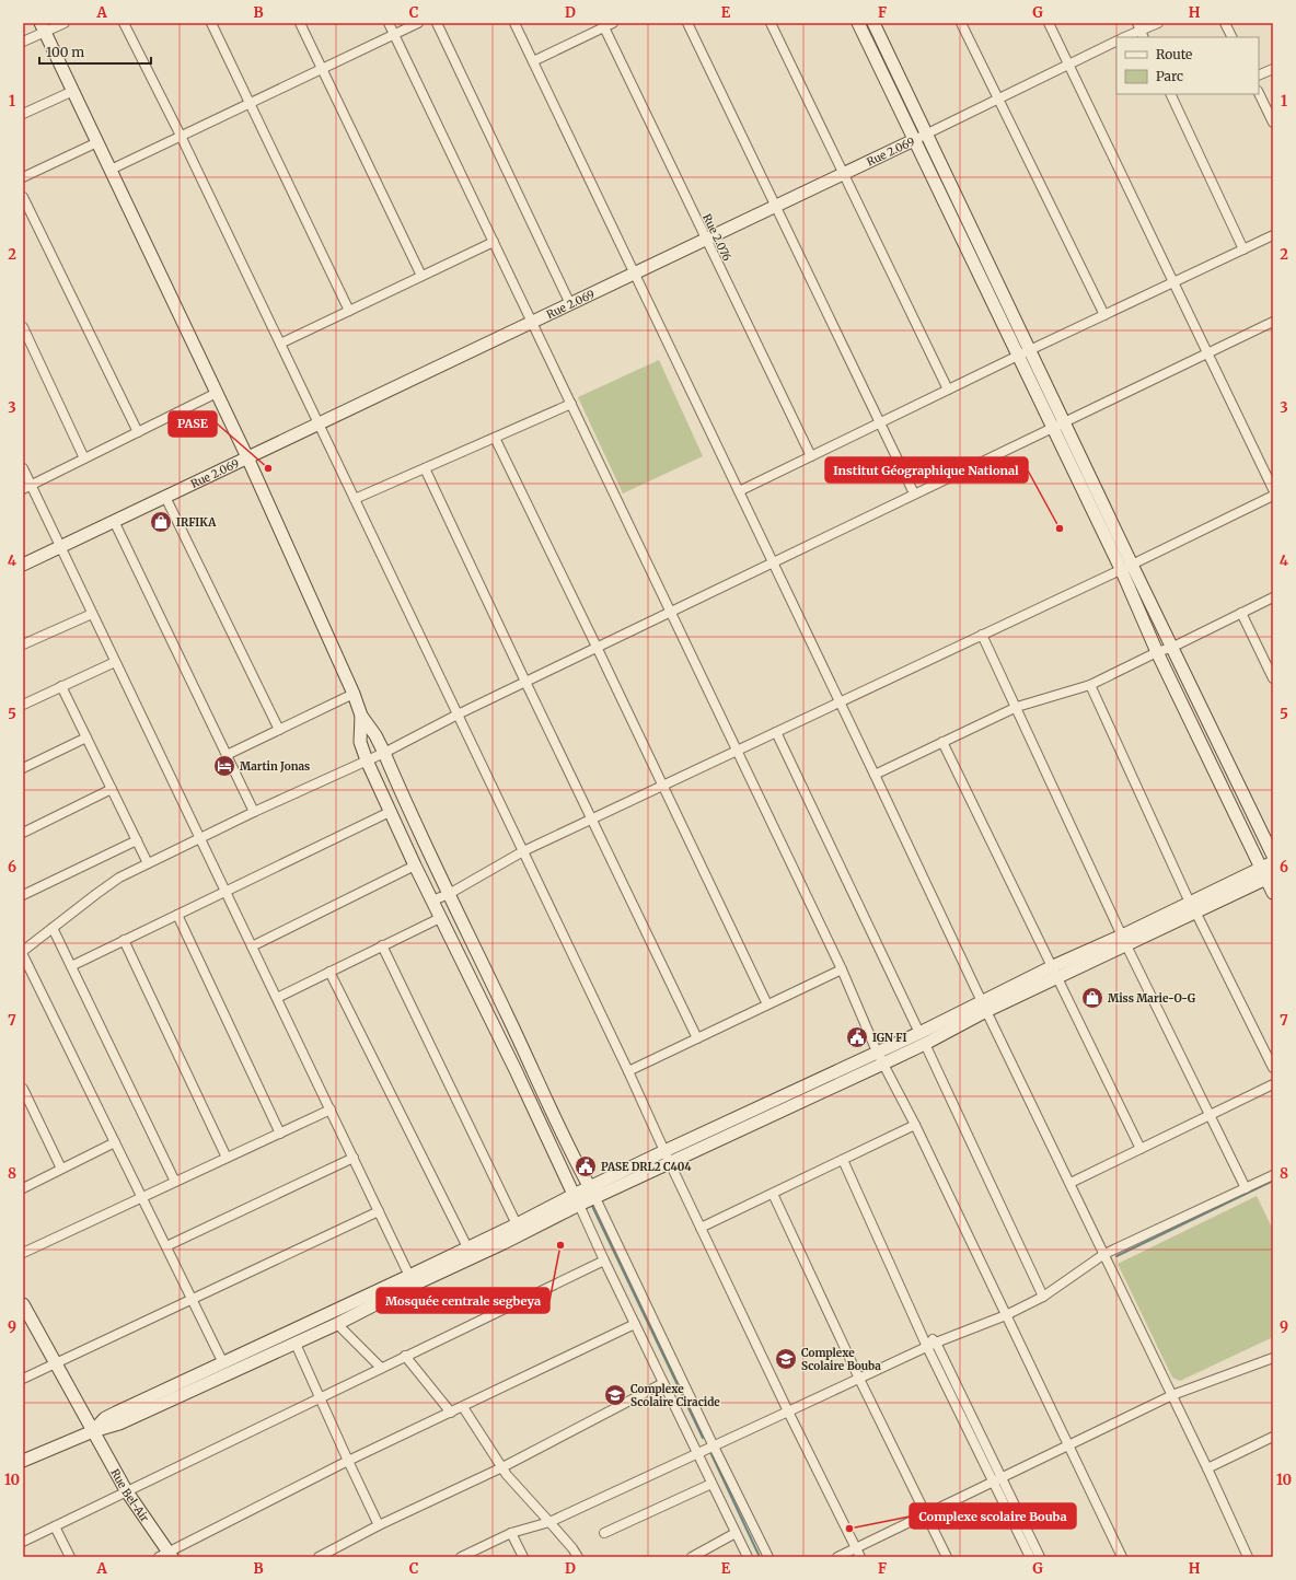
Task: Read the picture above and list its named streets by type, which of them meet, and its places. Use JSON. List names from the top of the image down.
{
  "streets": {
    "street": ["Rue 2.069", "Rue 2.076", "Rue Bel-Air"]
  },
  "crossings": [
    ["Rue 2.069", "Rue 2.076"]
  ],
  "places": {
    "other": [
      "PASE",
      "Institut Géographique National",
      "Mosquée centrale segbeya",
      "Complexe scolaire Bouba"
    ],
    "shop": ["IRFIKA", "Miss Marie-O-G"],
    "hotel": ["Martin Jonas"],
    "public building": ["IGN FI", "PASE DRL2 C404"],
    "school or university": ["Complexe Scolaire Bouba", "Complexe Scolaire Ciracide"]
  },
  "legend": ["Route", "Parc"],
  "scale_bar": "100 m",
  "grid": {
    "columns": [
      "A",
      "B",
      "C",
      "D",
      "E",
      "F",
      "G",
      "H"
    ],
    "rows": [
      "1",
      "2",
      "3",
      "4",
      "5",
      "6",
      "7",
      "8",
      "9",
      "10"
    ]
  }
}
